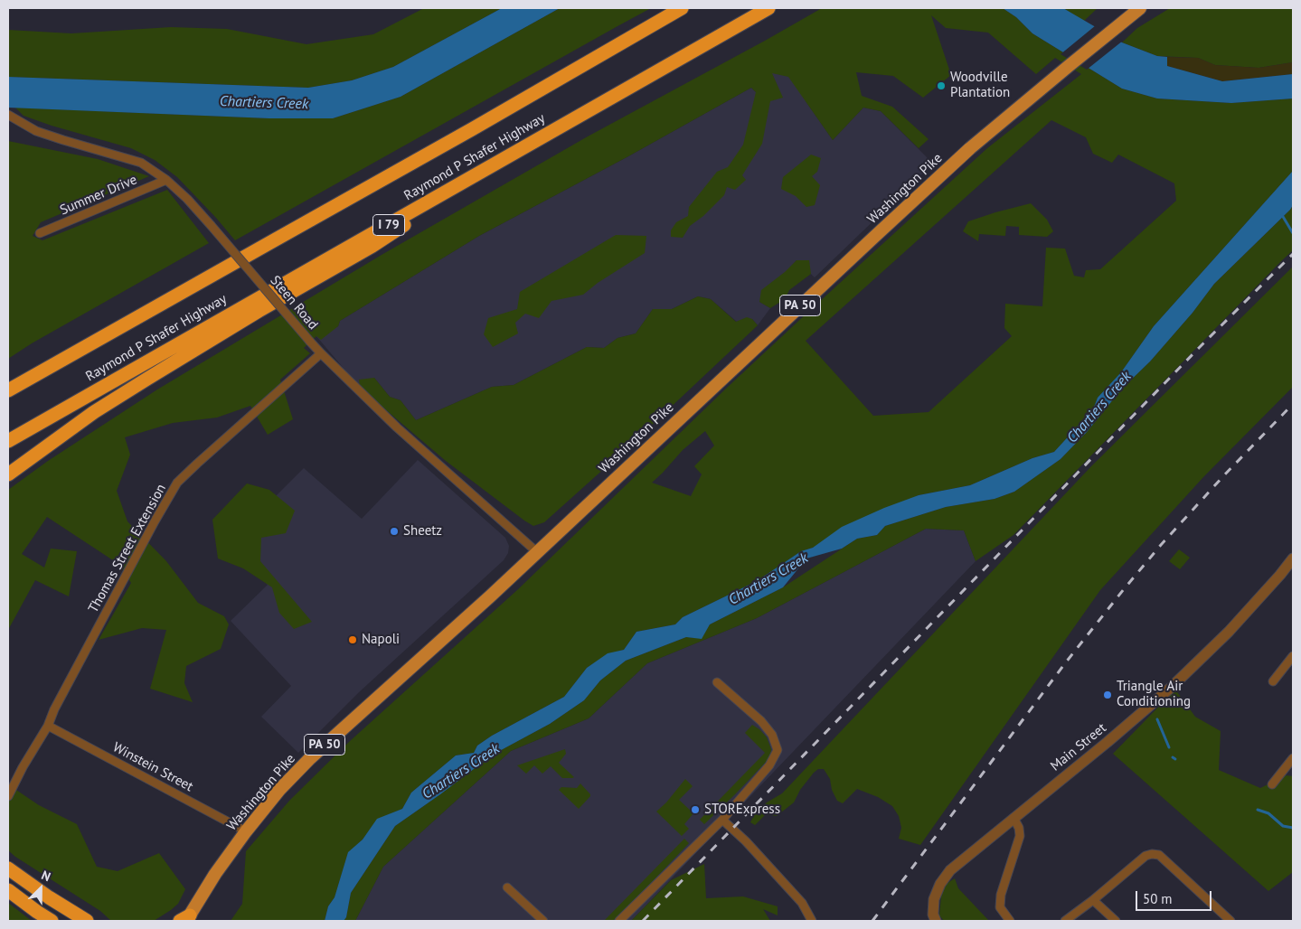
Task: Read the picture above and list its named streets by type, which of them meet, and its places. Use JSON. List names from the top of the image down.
{
  "streets": {
    "highway": ["Raymond P Shafer Highway", "I 79"],
    "main road": ["Washington Pike", "PA 50"],
    "street": [
      "Summer Drive",
      "Steen Road",
      "Thomas Street Extension",
      "Main Street",
      "Winstein Street"
    ]
  },
  "crossings": [
    ["Washington Pike", "Steen Road"],
    ["Washington Pike", "Winstein Street"],
    ["Summer Drive", "Steen Road"],
    ["Steen Road", "Thomas Street Extension"],
    ["Thomas Street Extension", "Winstein Street"]
  ],
  "water": ["Chartiers Creek"],
  "places": [
    "Woodville Plantation",
    "Sheetz",
    "Napoli",
    "Triangle Air Conditioning",
    "STORExpress"
  ],
  "scale_bar": "50 m",
  "north": "top right"
}
